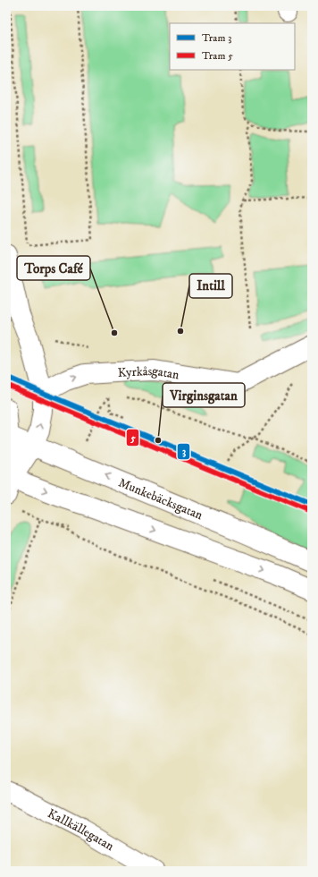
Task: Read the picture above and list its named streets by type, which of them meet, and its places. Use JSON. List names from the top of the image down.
{
  "streets": {
    "street": ["Kyrkåsgatan", "Munkebäcksgatan", "Kallkällegatan"]
  },
  "one_way": ["Kyrkåsgatan"],
  "places": ["Intill", "Torps Café", "Virginsgatan"],
  "lines": ["tram line 3", "tram line 5"],
  "legend": ["Tram 3", "Tram 5"]
}
